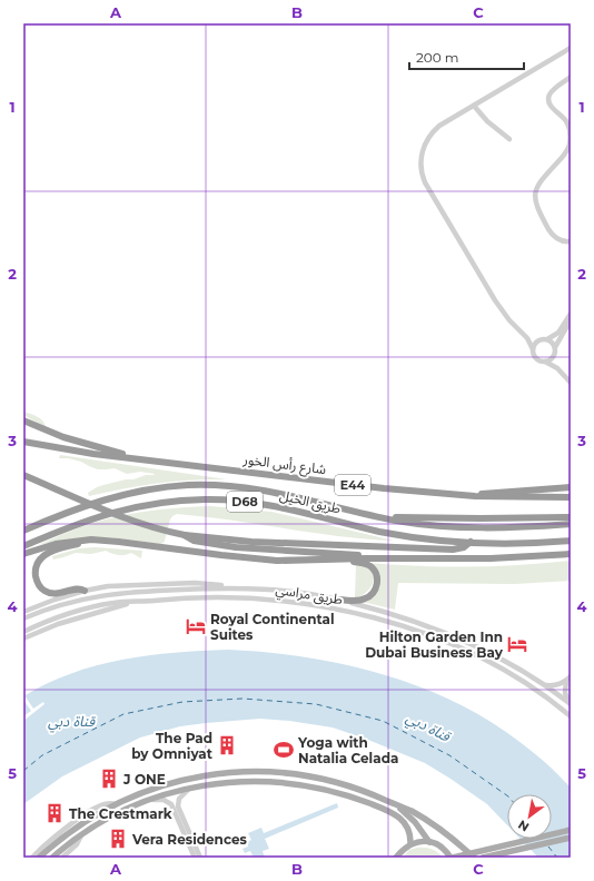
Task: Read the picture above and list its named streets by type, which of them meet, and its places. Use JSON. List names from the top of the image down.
{
  "streets": {
    "highway": [
      "شارع رأس الخور",
      "E44",
      "D68",
      "طريق الخيل"
    ],
    "street": ["طريق مراسي"]
  },
  "water": ["قناة دبي"],
  "places": {
    "hotel": ["Royal Continental Suites", "Hilton Garden Inn Dubai Business Bay"],
    "building": [
      "The Pad by Omniyat",
      "J ONE",
      "The Crestmark",
      "Vera Residences"
    ],
    "sports": ["Yoga with Natalia Celada"]
  },
  "scale_bar": "200 m",
  "north": "bottom left",
  "grid": {
    "columns": ["A", "B", "C"],
    "rows": [
      "1",
      "2",
      "3",
      "4",
      "5"
    ]
  }
}
